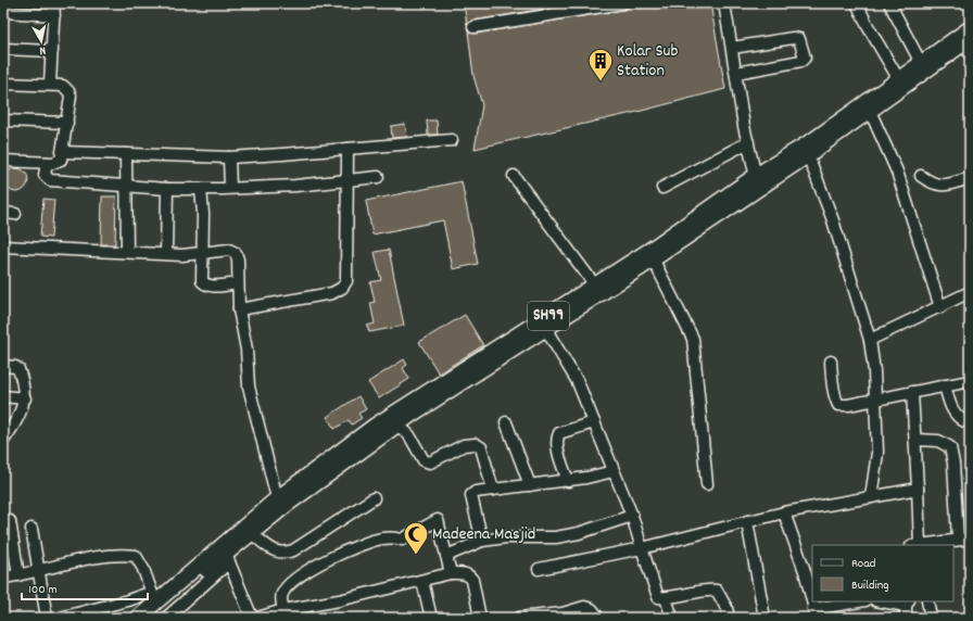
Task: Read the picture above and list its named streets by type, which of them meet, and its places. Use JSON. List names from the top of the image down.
{
  "streets": {
    "main road": ["SH99"]
  },
  "places": {
    "building": ["Kolar Sub Station"],
    "mosque": ["Madeena Masjid"]
  },
  "legend": ["Road", "Building"],
  "scale_bar": "100 m",
  "north": "bottom"
}
